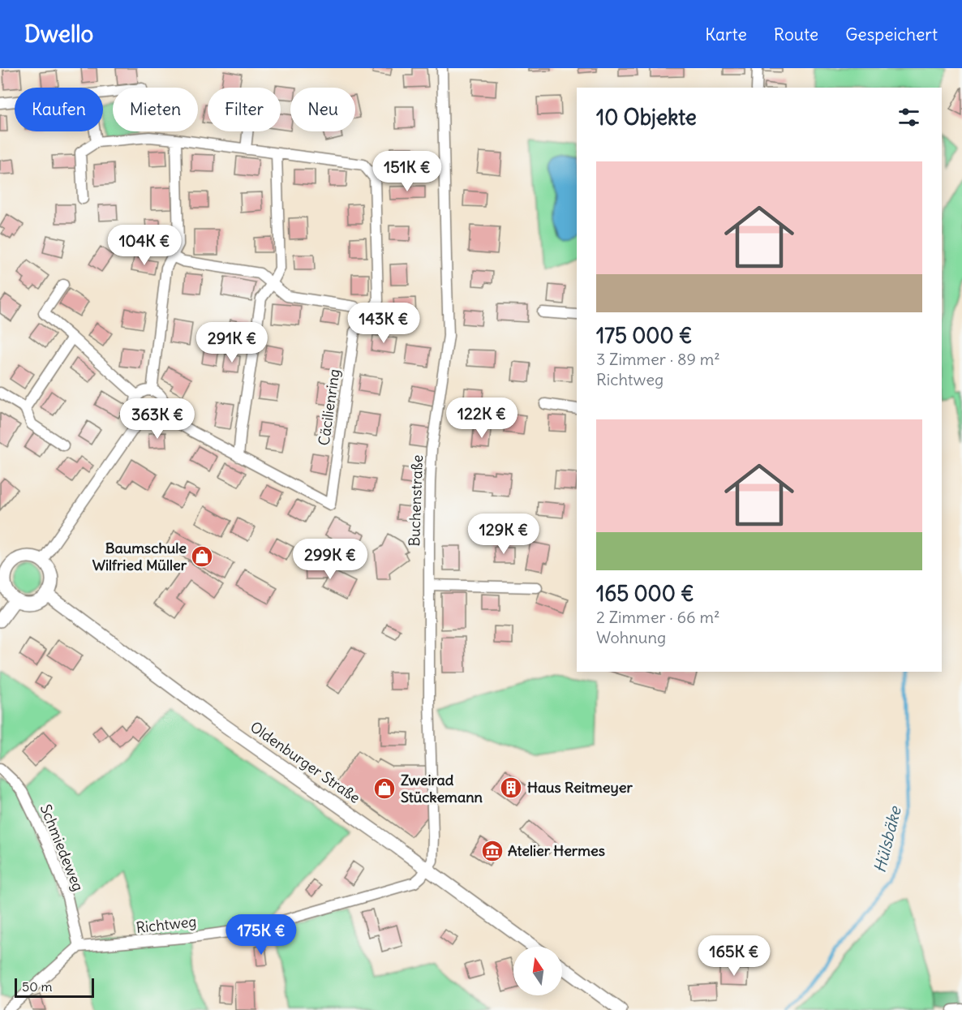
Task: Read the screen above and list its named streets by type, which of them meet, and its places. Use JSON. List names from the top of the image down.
{
  "streets": {
    "street": [
      "Cäcilienring",
      "Buchenstraße",
      "Oldenburger Straße",
      "Schmiedeweg",
      "Richtweg"
    ]
  },
  "crossings": [
    ["Buchenstraße", "Oldenburger Straße"],
    ["Buchenstraße", "Richtweg"],
    ["Oldenburger Straße", "Richtweg"],
    ["Schmiedeweg", "Richtweg"]
  ],
  "water": ["Hülsbäke"],
  "places": {
    "shop": ["Baumschule Wilfried Müller", "Zweirad Stückemann"],
    "building": ["Haus Reitmeyer"],
    "museum": ["Atelier Hermes"]
  },
  "scale_bar": "50 m",
  "north": "top",
  "page": {
    "header": "Dwello",
    "nav": ["Karte", "Route", "Gespeichert"],
    "chip": [
      "Kaufen",
      "Mieten",
      "Filter",
      "Neu"
    ],
    "heading": "10 Objekte",
    "list": [
      {
        "name": "175 000 €",
        "note": "3 Zimmer · 89 m² · Richtweg"
      },
      {
        "name": "165 000 €",
        "note": "2 Zimmer · 66 m² · Wohnung"
      }
    ],
    "price": [
      "151K €",
      "104K €",
      "143K €",
      "291K €",
      "122K €",
      "363K €",
      "129K €",
      "299K €",
      "175K €",
      "165K €"
    ],
    "scale": "50 m"
  }
}
